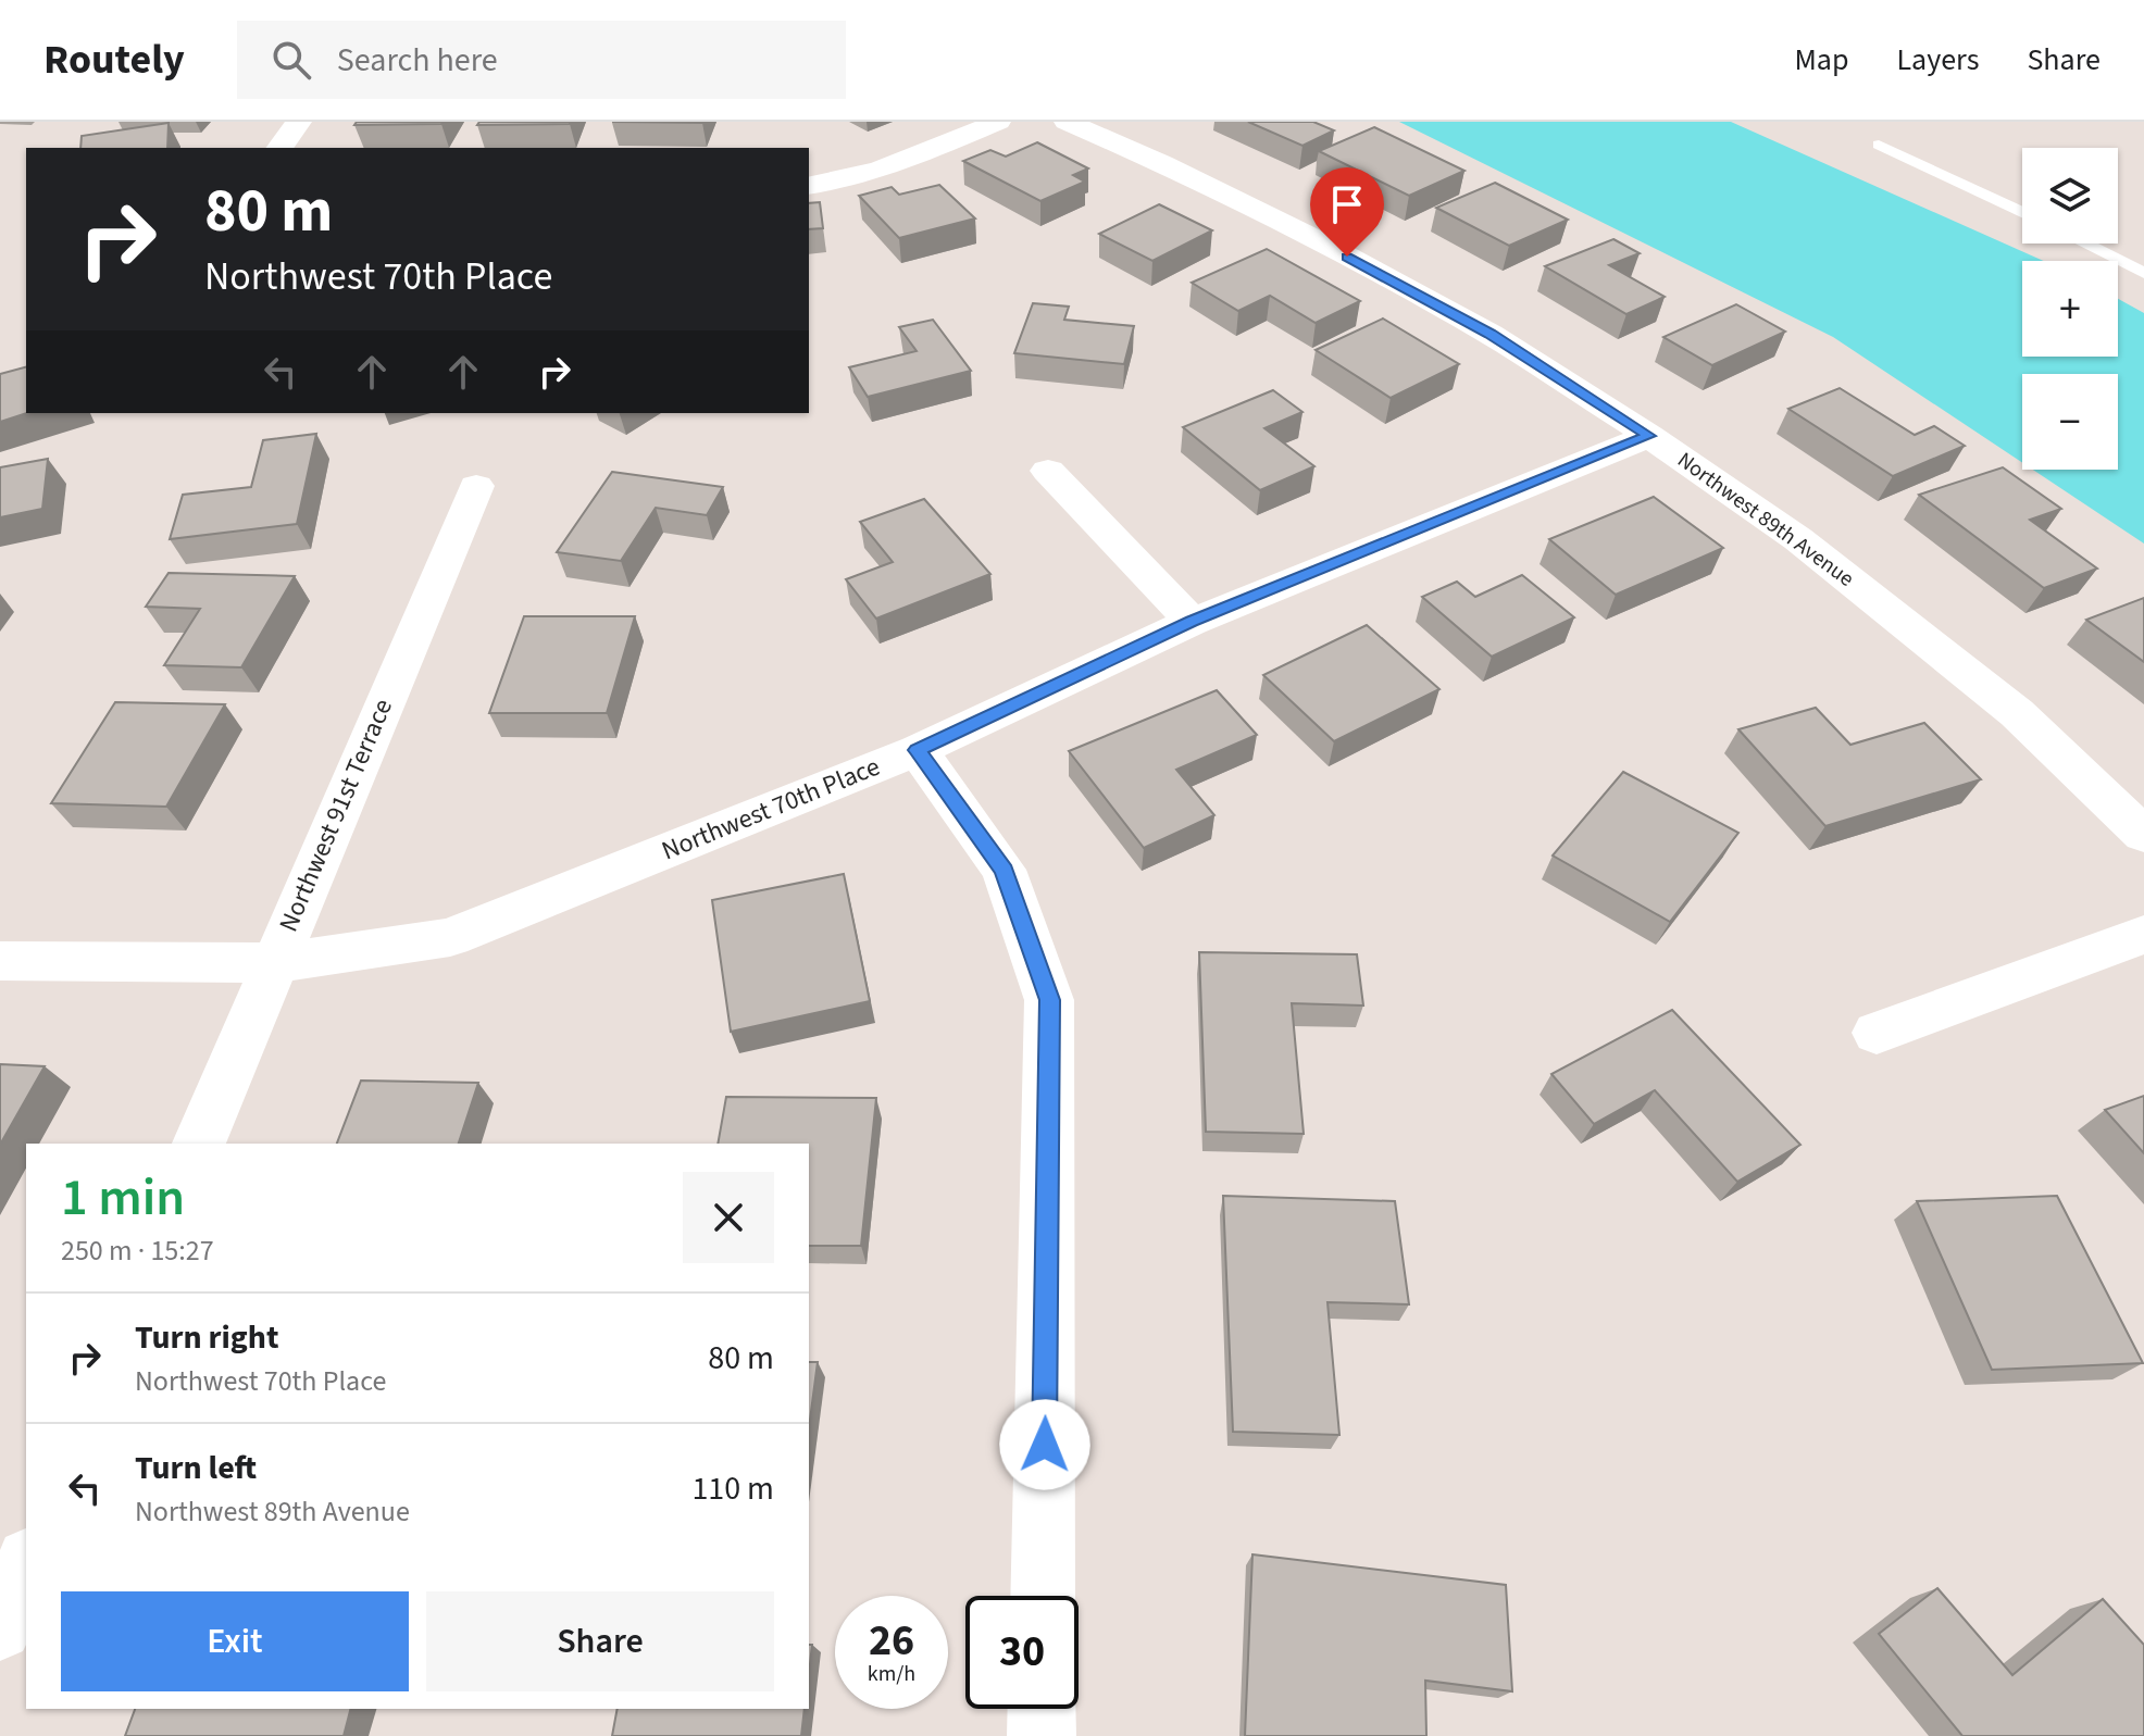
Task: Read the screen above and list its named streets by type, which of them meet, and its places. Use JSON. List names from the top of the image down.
{
  "streets": {
    "street": ["Northwest 89th Avenue", "Northwest 70th Place", "Northwest 91st Terrace"]
  },
  "crossings": [
    ["Northwest 89th Avenue", "Northwest 70th Place"],
    ["Northwest 70th Place", "Northwest 91st Terrace"]
  ],
  "page": {
    "header": "Routely",
    "search": "Search here",
    "nav": ["Map", "Layers", "Share"],
    "map_buttons": ["+", "−"],
    "turn": ["80 m", "Northwest 70th Place"],
    "heading": ["1 min", "250 m · 15:27"],
    "list": [
      {
        "name": "Turn right",
        "note": "Northwest 70th Place",
        "value": "80 m"
      },
      {
        "name": "Turn left",
        "note": "Northwest 89th Avenue",
        "value": "110 m"
      }
    ],
    "buttons": ["Exit", "Share"],
    "speed": "26 km/h",
    "limit": "30"
  }
}
